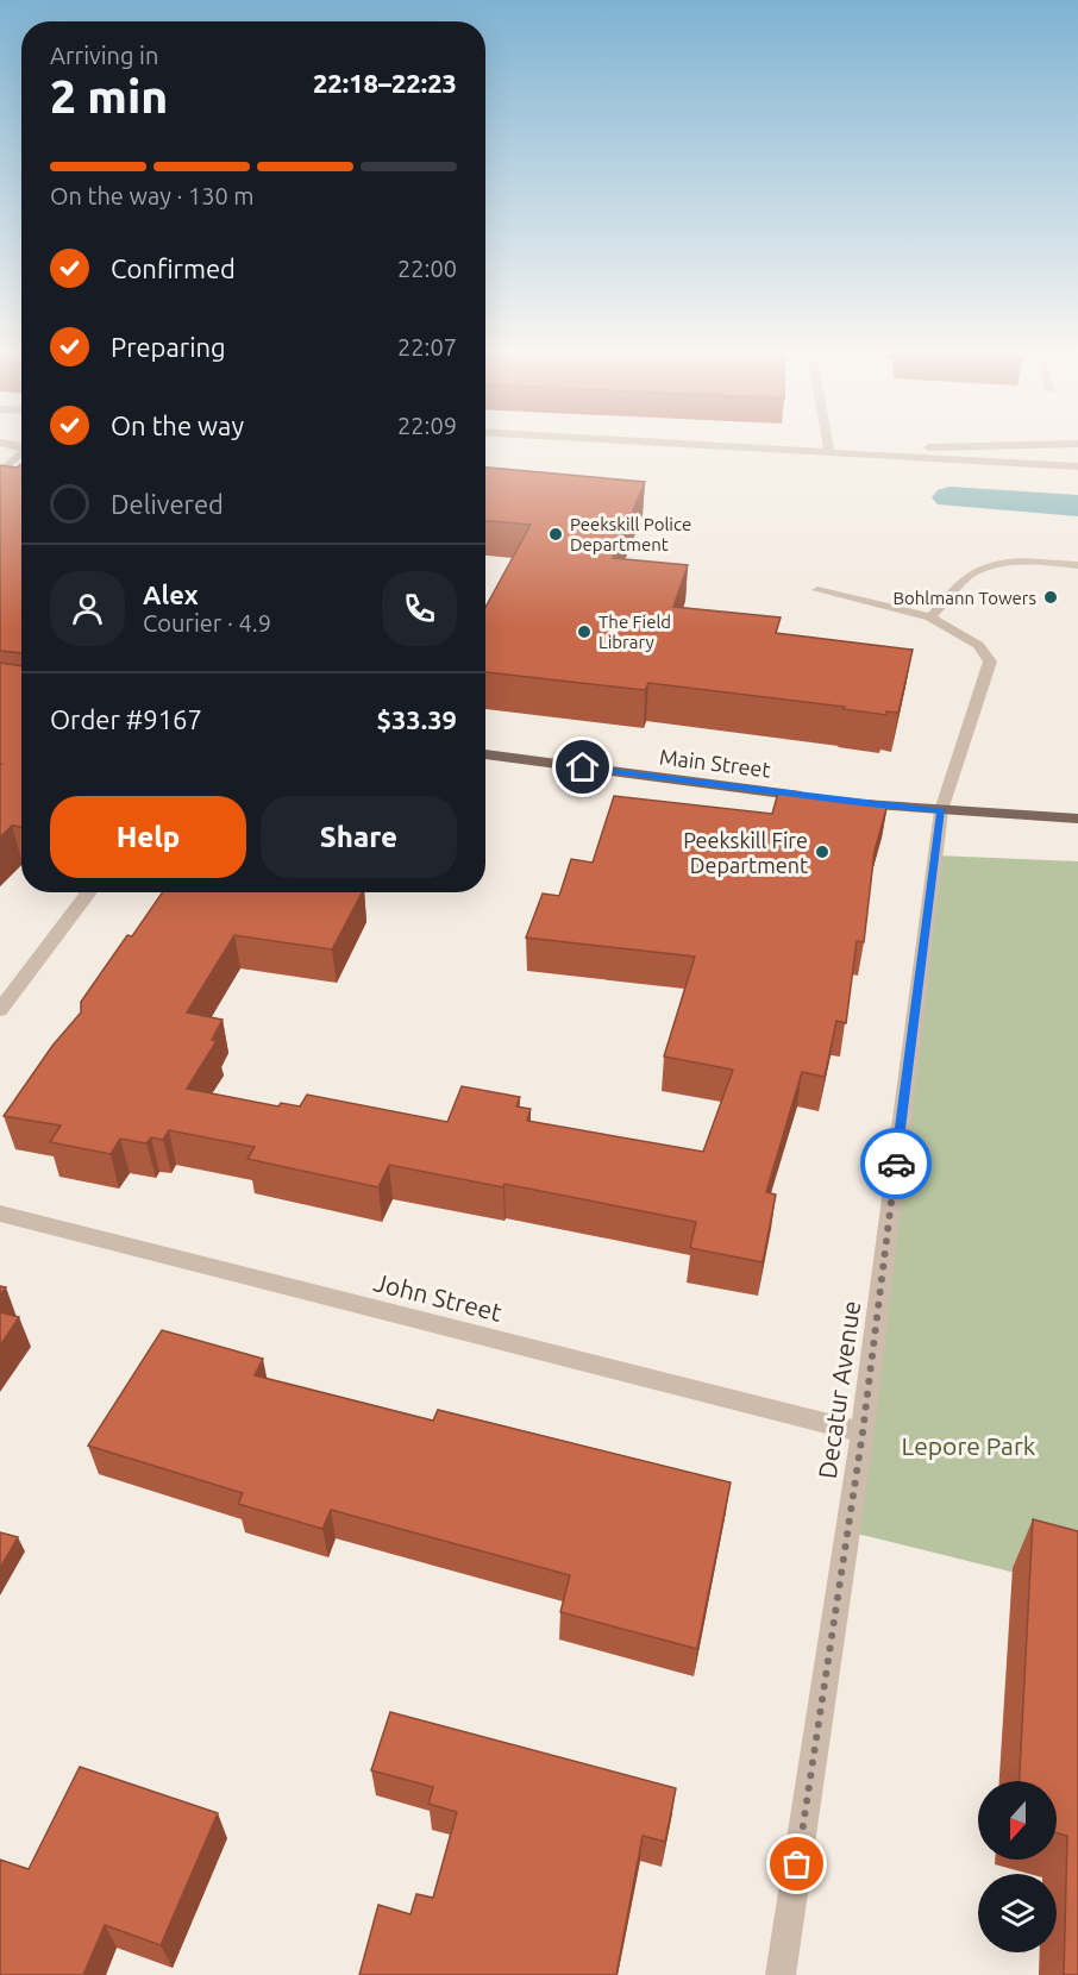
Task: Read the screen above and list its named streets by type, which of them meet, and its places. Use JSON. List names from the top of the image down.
{
  "streets": {
    "main road": ["Main Street"],
    "street": ["John Street", "Decatur Avenue"]
  },
  "crossings": [
    ["John Street", "Decatur Avenue"]
  ],
  "parks": ["Lepore Park"],
  "places": [
    "Peekskill Police Department",
    "Bohlmann Towers",
    "The Field Library",
    "Peekskill Fire Department"
  ],
  "north": "bottom",
  "page": {
    "heading": ["2 min", "Arriving in", "22:18–22:23"],
    "panel": [
      "Alex",
      "Courier · 4.9",
      "Order #9167",
      "$33.39"
    ],
    "bar": "On the way · 130 m",
    "list": [
      ["Confirmed", "22:00"],
      ["Preparing", "22:07"],
      ["On the way", "22:09"],
      "Delivered"
    ],
    "buttons": ["Help", "Share"]
  }
}
